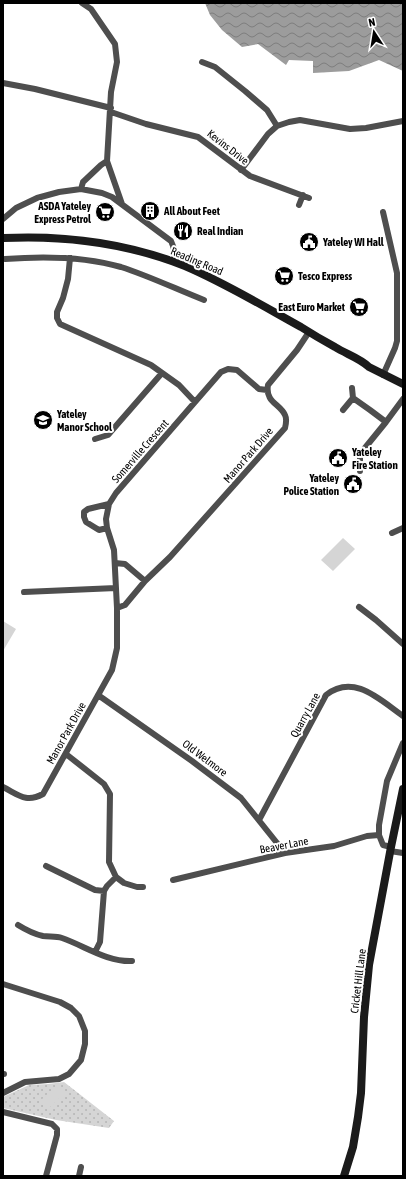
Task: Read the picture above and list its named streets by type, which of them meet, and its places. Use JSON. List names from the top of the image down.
{
  "streets": {
    "main road": ["Reading Road", "Cricket Hill Lane"],
    "street": [
      "Kevins Drive",
      "Somerville Crescent",
      "Manor Park Drive",
      "Quarry Lane",
      "Old Welmore",
      "Beaver Lane"
    ]
  },
  "crossings": [
    ["Somerville Crescent", "Manor Park Drive"],
    ["Manor Park Drive", "Old Welmore"],
    ["Quarry Lane", "Old Welmore"],
    ["Old Welmore", "Beaver Lane"]
  ],
  "places": {
    "building": ["All About Feet"],
    "supermarket": ["ASDA Yateley Express Petrol", "Tesco Express", "East Euro Market"],
    "restaurant": ["Real Indian"],
    "public building": ["Yateley WI Hall", "Yateley Fire Station", "Yateley Police Station"],
    "school or university": ["Yateley Manor School"]
  },
  "north": "top"
}
